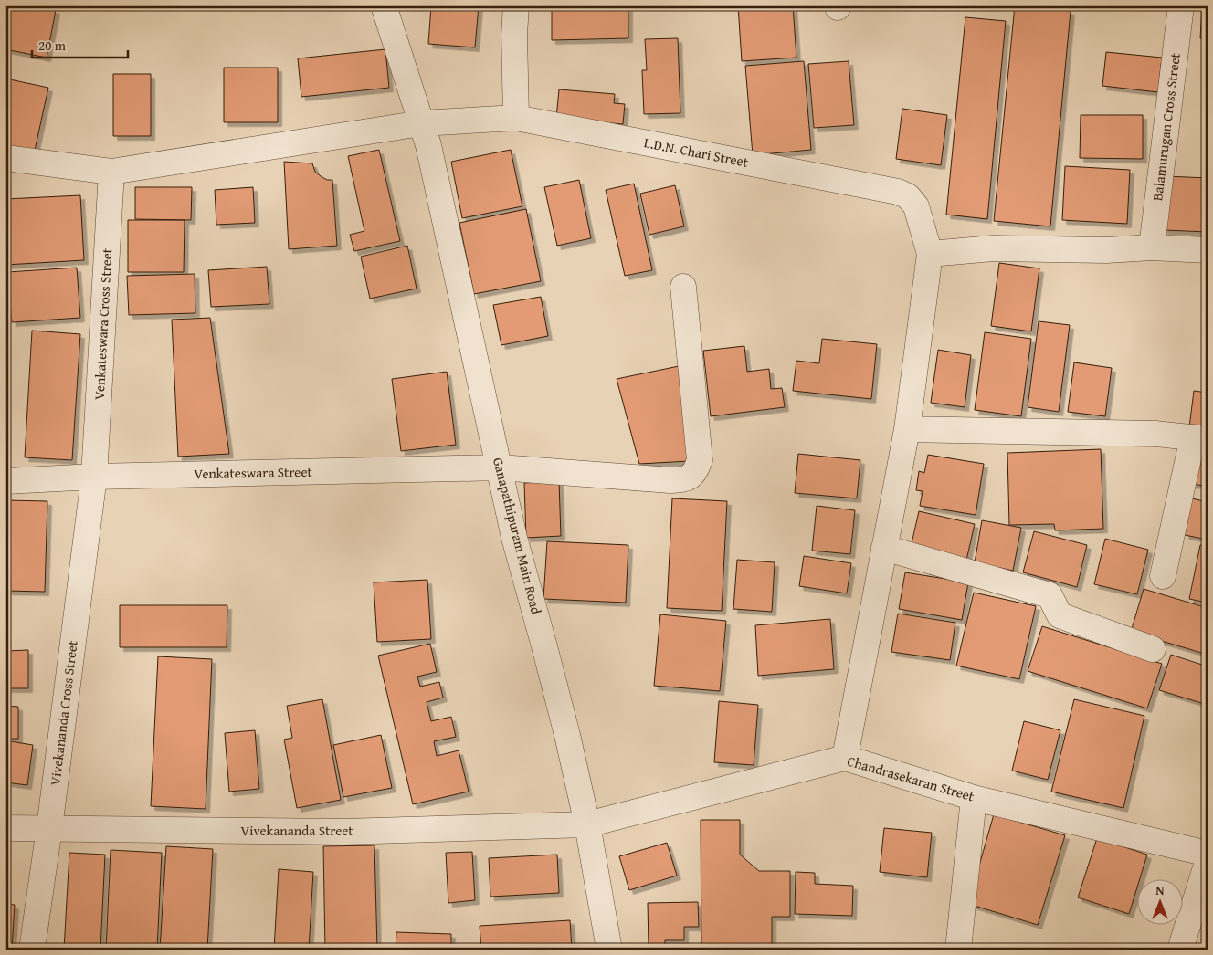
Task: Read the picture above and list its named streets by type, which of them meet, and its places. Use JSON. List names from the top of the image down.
{
  "streets": {
    "street": [
      "Balamurugan Cross Street",
      "L.D.N. Chari Street",
      "Venkateswara Cross Street",
      "Venkateswara Street",
      "Ganapathipuram Main Road",
      "Vivekananda Cross Street",
      "Chandrasekaran Street",
      "Vivekananda Street"
    ]
  },
  "crossings": [
    ["L.D.N. Chari Street", "Venkateswara Cross Street"],
    ["L.D.N. Chari Street", "Ganapathipuram Main Road"],
    ["Venkateswara Cross Street", "Venkateswara Street"],
    ["Venkateswara Cross Street", "Vivekananda Cross Street"],
    ["Venkateswara Street", "Ganapathipuram Main Road"],
    ["Venkateswara Street", "Vivekananda Cross Street"],
    ["Ganapathipuram Main Road", "Chandrasekaran Street"],
    ["Ganapathipuram Main Road", "Vivekananda Street"],
    ["Vivekananda Cross Street", "Vivekananda Street"],
    ["Chandrasekaran Street", "Vivekananda Street"]
  ],
  "scale_bar": "20 m",
  "north": "top"
}
